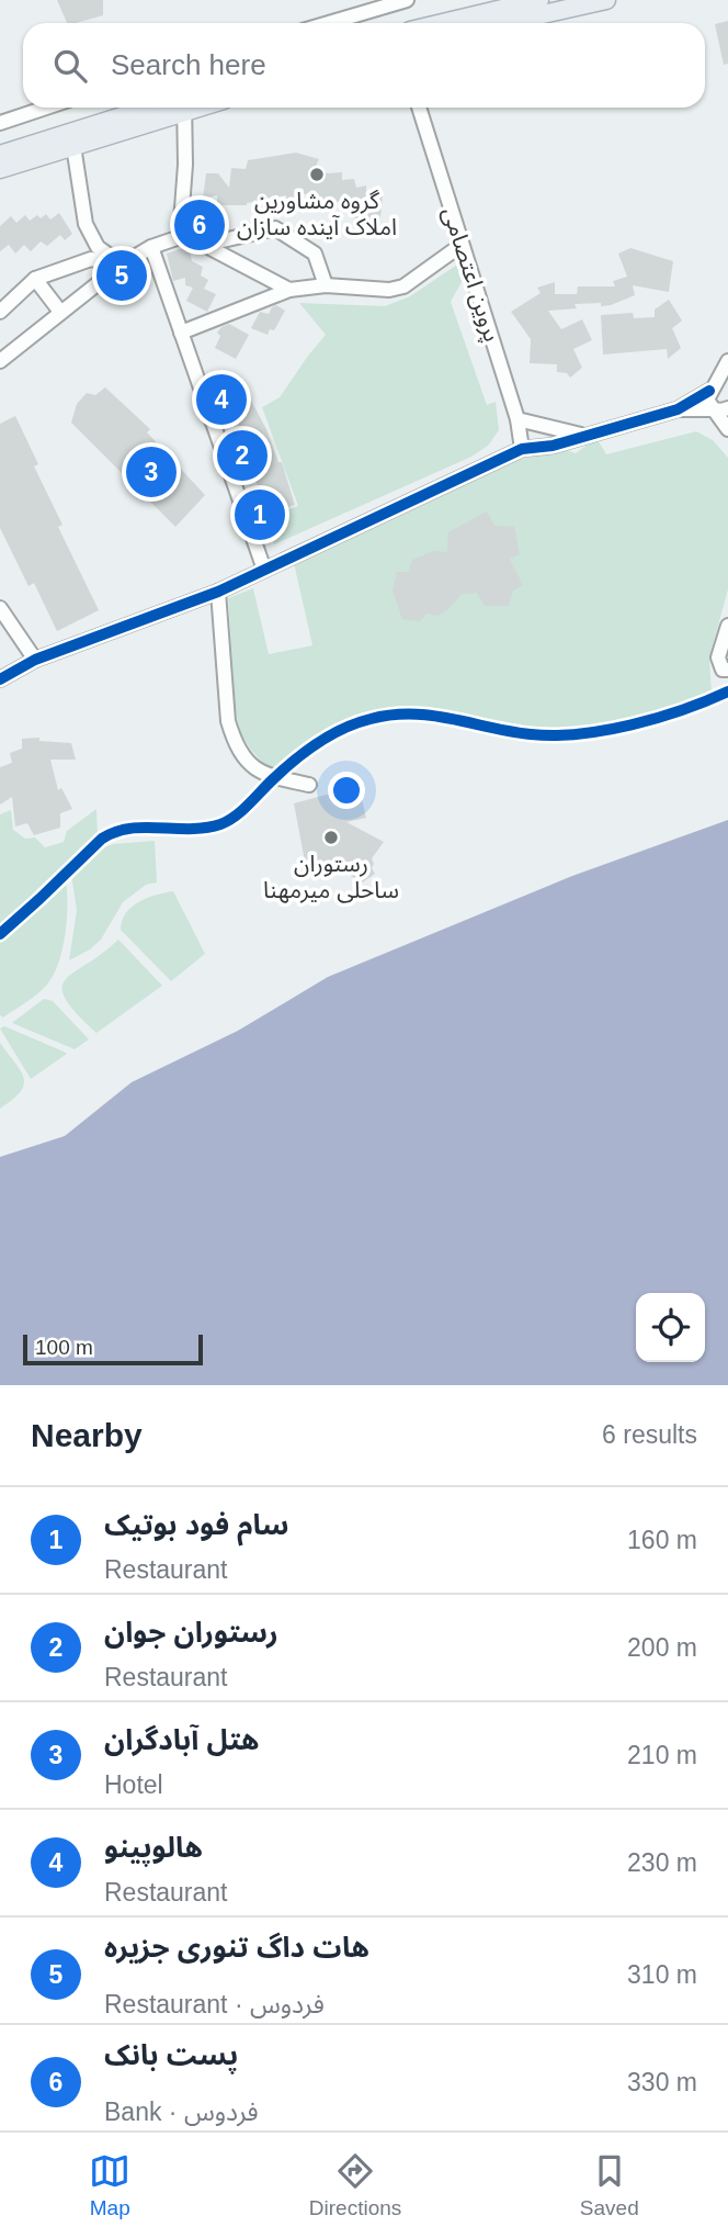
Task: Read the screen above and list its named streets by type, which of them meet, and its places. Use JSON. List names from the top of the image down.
{
  "streets": {
    "street": ["پروین اعتصامی"]
  },
  "places": ["گروه مشاورین املاک آینده سازان", "رستوران ساحلی میرمهنا"],
  "scale_bar": "100 m",
  "page": {
    "search": "Search here",
    "pins": [
      "6",
      "5",
      "4",
      "2",
      "3",
      "1"
    ],
    "scale": "100 m",
    "heading": ["Nearby", "6 results"],
    "list": [
      {
        "mark": "1",
        "name": "سام فود بوتیک",
        "note": "Restaurant",
        "value": "160 m"
      },
      {
        "mark": "2",
        "name": "رستوران جوان",
        "note": "Restaurant",
        "value": "200 m"
      },
      {
        "mark": "3",
        "name": "هتل آبادگران",
        "note": "Hotel",
        "value": "210 m"
      },
      {
        "mark": "4",
        "name": "هالوپینو",
        "note": "Restaurant",
        "value": "230 m"
      },
      {
        "mark": "5",
        "name": "هات داگ تنورى جزيره",
        "note": "Restaurant · فردوس",
        "value": "310 m"
      },
      {
        "mark": "6",
        "name": "پست بانک",
        "note": "Bank · فردوس",
        "value": "330 m"
      }
    ],
    "nav": ["Map", "Directions", "Saved"]
  }
}
